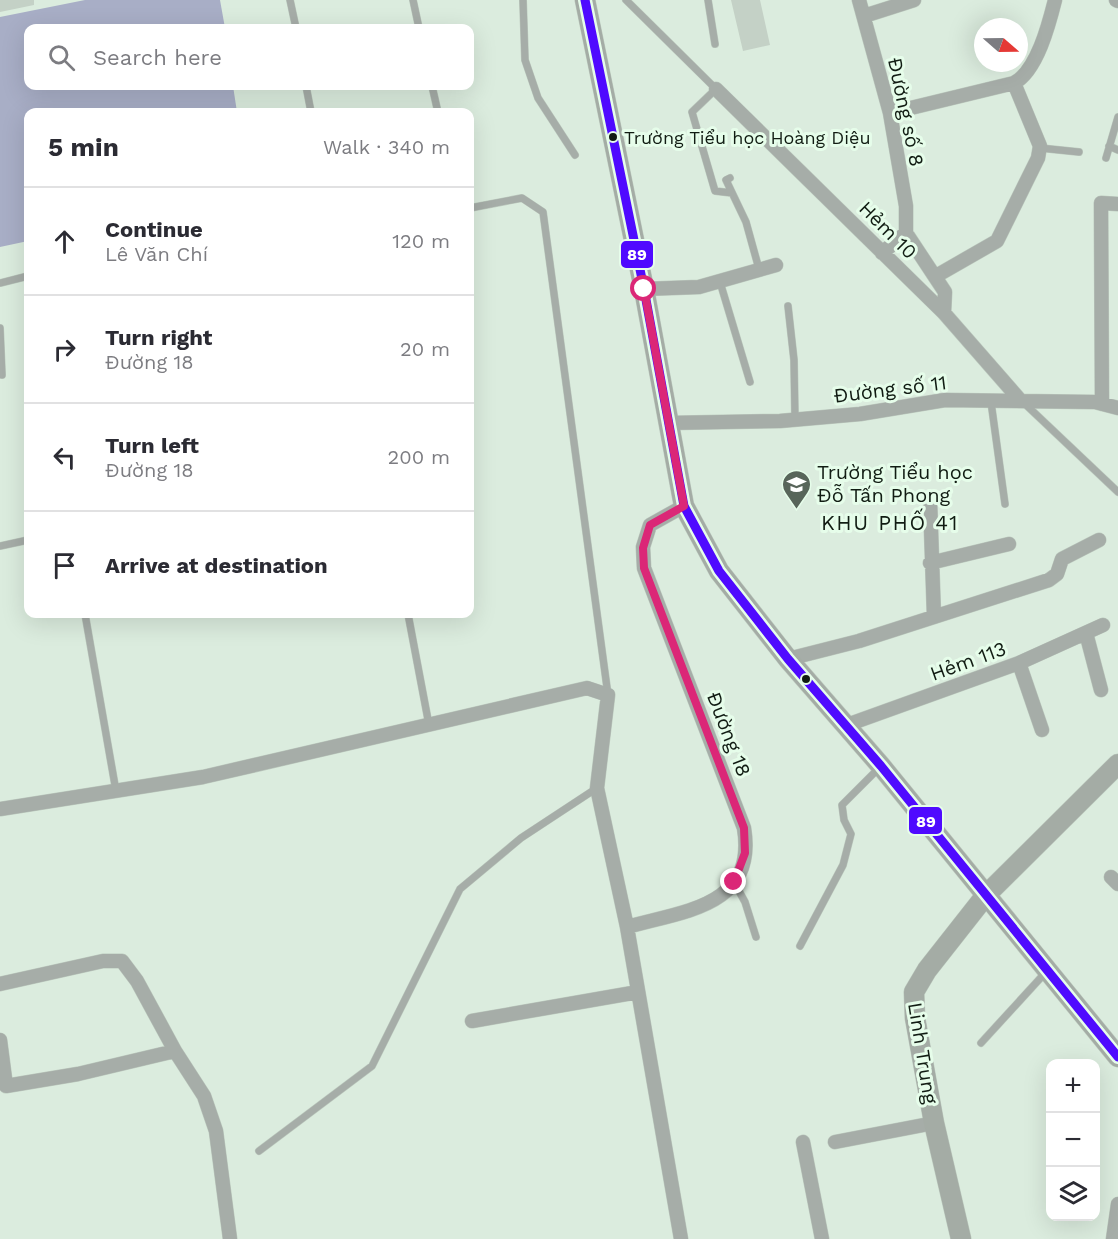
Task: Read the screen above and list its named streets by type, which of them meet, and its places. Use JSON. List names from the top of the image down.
{
  "streets": {
    "main road": ["Linh Trung"],
    "street": [
      "Đường số 8",
      "Hẻm 10",
      "Đường số 11",
      "Hẻm 113",
      "Đường 18"
    ]
  },
  "crossings": [
    ["Hẻm 10", "Đường số 11"]
  ],
  "districts": ["KHU PHỐ 41"],
  "places": {
    "other": ["Trường Tiểu học Hoàng Diệu"],
    "school or university": ["Trường Tiểu học Đỗ Tấn Phong"]
  },
  "lines": ["transit line 89"],
  "north": "right",
  "page": {
    "search": "Search here",
    "heading": ["5 min", "Walk · 340 m"],
    "list": [
      ["Continue", "Lê Văn Chí", "120 m"],
      ["Turn right", "Đường 18", "20 m"],
      ["Turn left", "Đường 18", "200 m"],
      "Arrive at destination"
    ],
    "map_buttons": ["+", "−"]
  }
}
